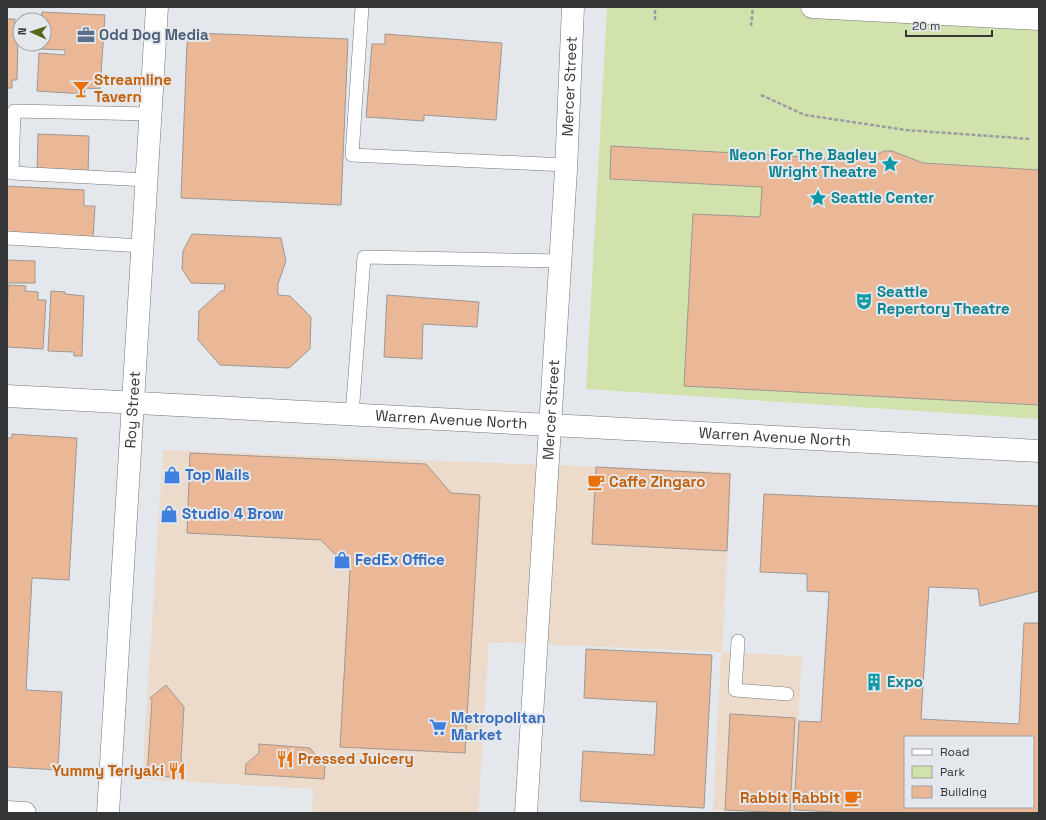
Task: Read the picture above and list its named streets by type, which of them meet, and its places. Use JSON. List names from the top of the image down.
{
  "streets": {
    "street": ["Mercer Street", "Roy Street", "Warren Avenue North"]
  },
  "crossings": [
    ["Mercer Street", "Warren Avenue North"],
    ["Roy Street", "Warren Avenue North"]
  ],
  "places": {
    "office": ["Odd Dog Media"],
    "bar": ["Streamline Tavern"],
    "place": ["Neon For The Bagley Wright Theatre", "Seattle Center"],
    "theatre": ["Seattle Repertory Theatre"],
    "shop": ["Top Nails", "Studio 4 Brow", "FedEx Office"],
    "cafe": ["Caffe Zingaro", "Rabbit Rabbit"],
    "building": ["Expo"],
    "supermarket": ["Metropolitan Market"],
    "restaurant": ["Pressed Juicery", "Yummy Teriyaki"]
  },
  "legend": ["Road", "Park", "Building"],
  "scale_bar": "20 m",
  "north": "left"
}
